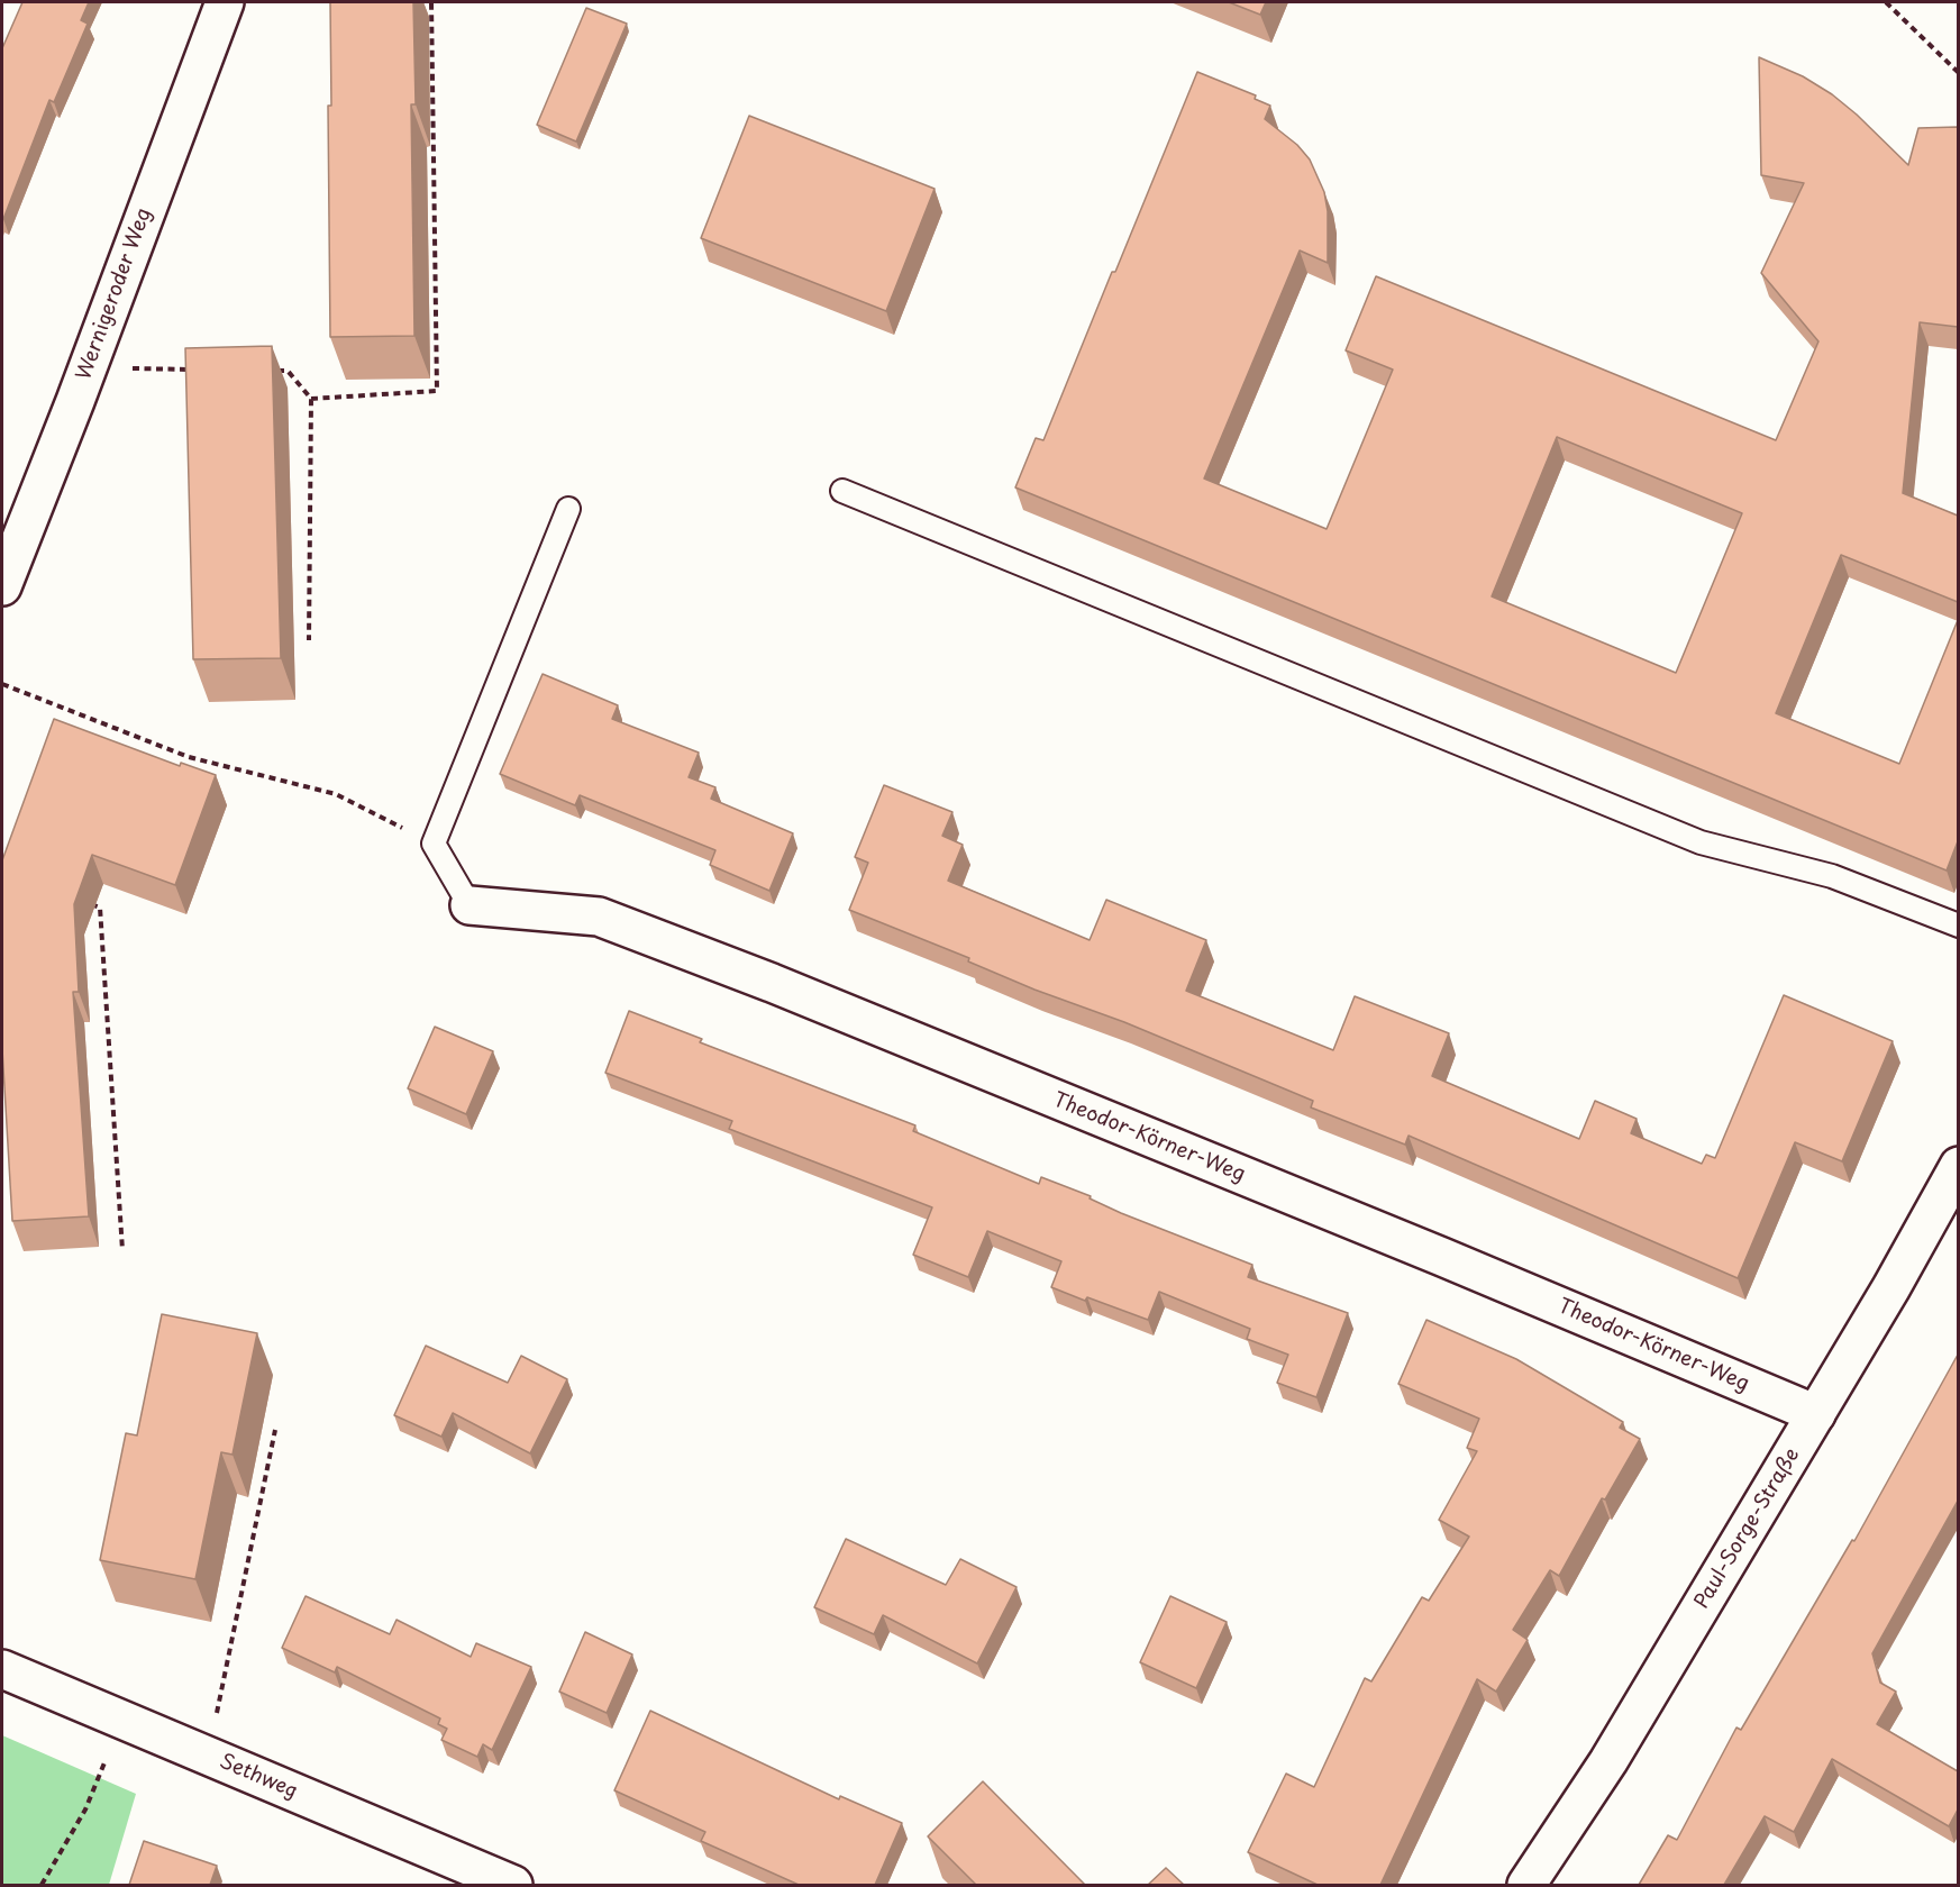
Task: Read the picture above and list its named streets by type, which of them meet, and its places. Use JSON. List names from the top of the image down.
{
  "streets": {
    "street": [
      "Wernigeroder Weg",
      "Theodor-Körner-Weg",
      "Paul-Sorge-Straße",
      "Sethweg"
    ]
  },
  "crossings": [
    ["Theodor-Körner-Weg", "Paul-Sorge-Straße"]
  ]
}
